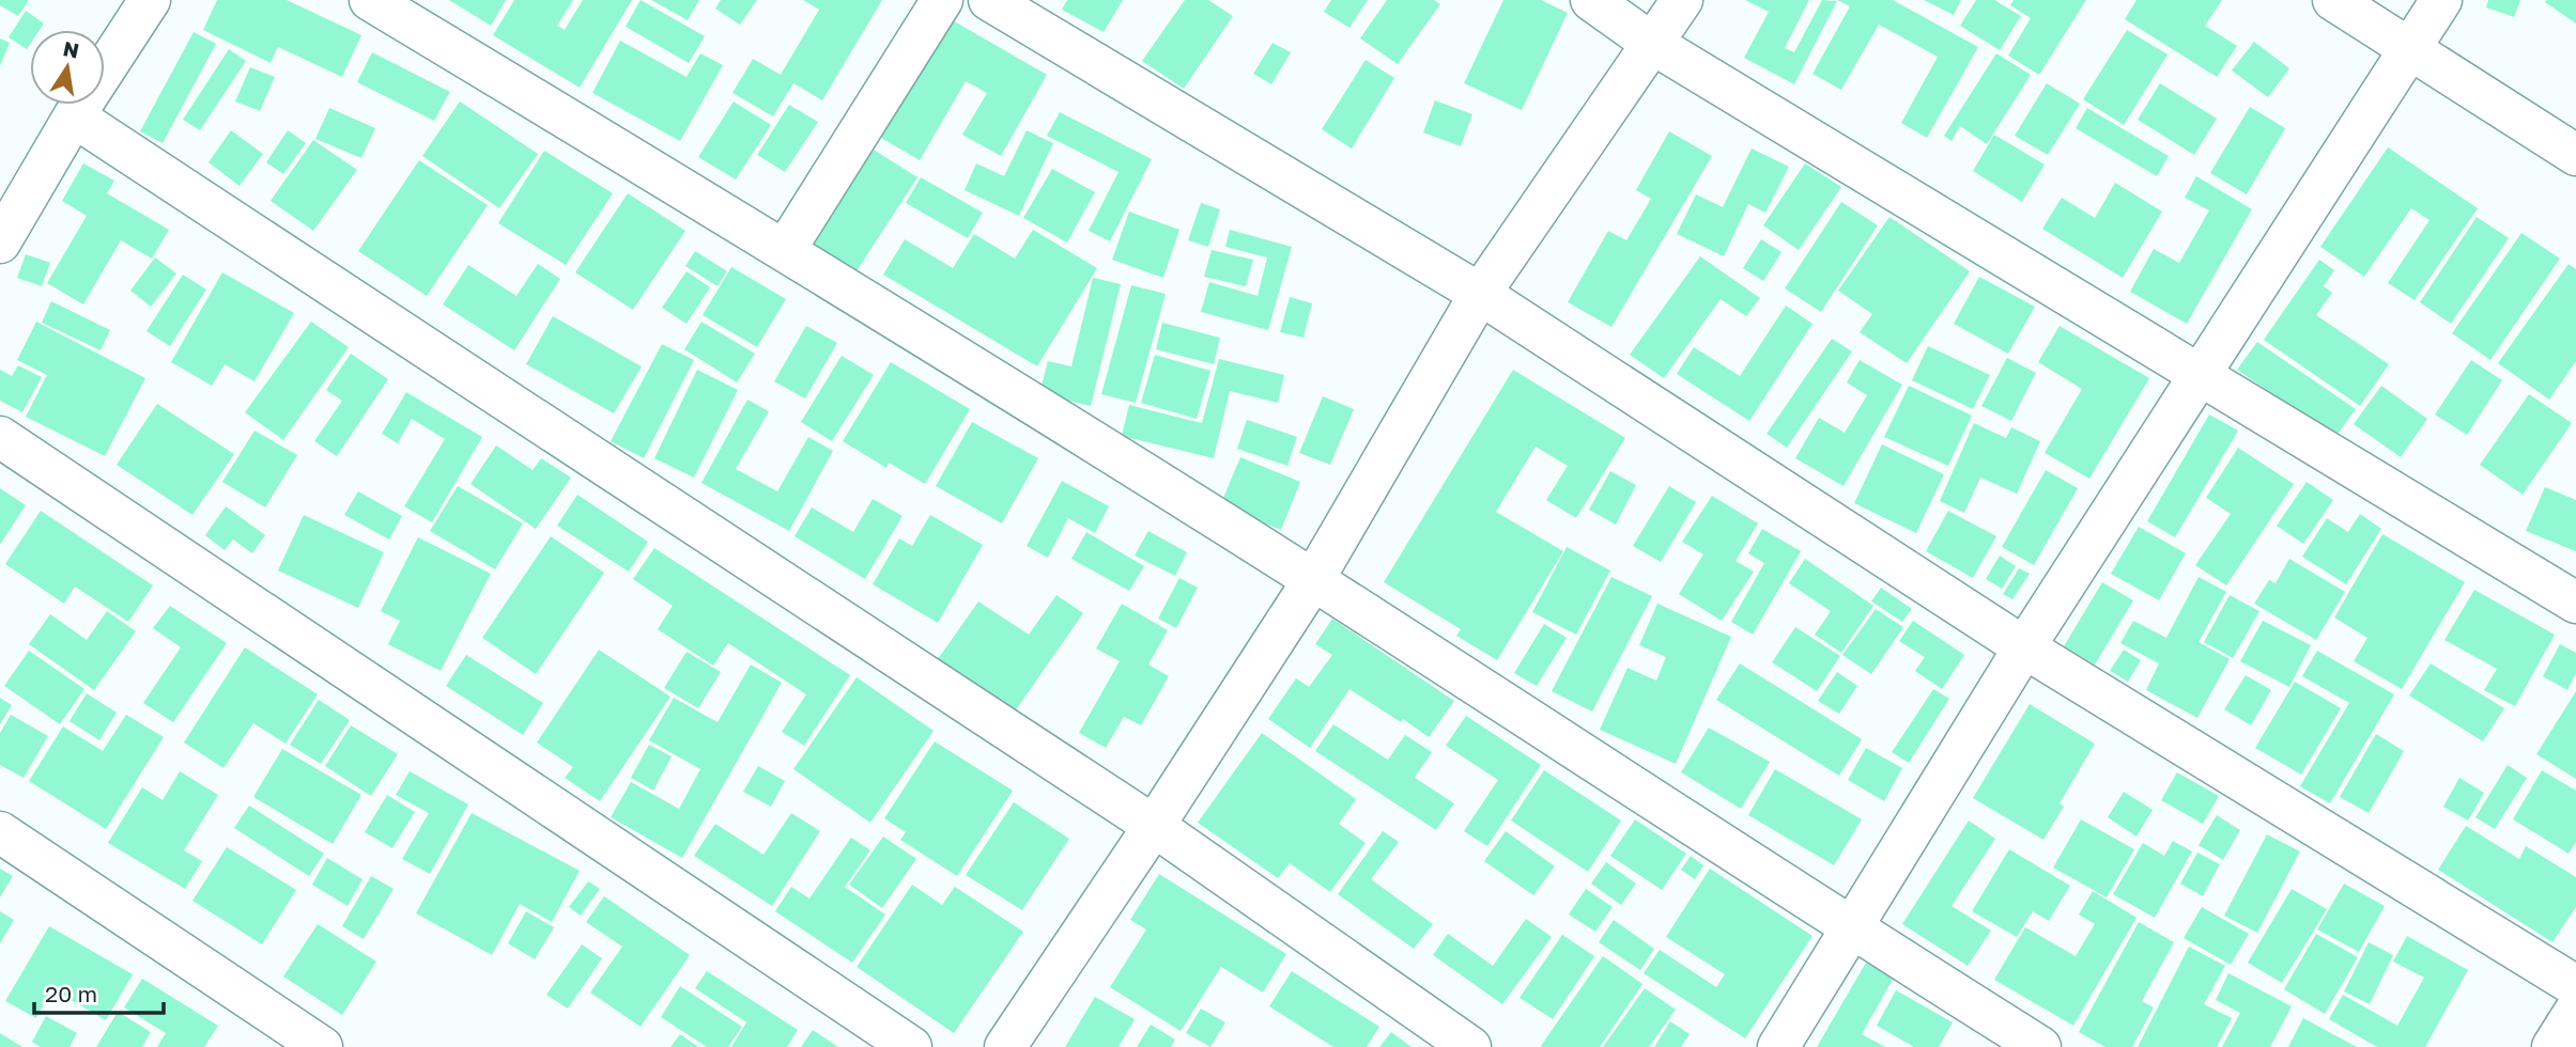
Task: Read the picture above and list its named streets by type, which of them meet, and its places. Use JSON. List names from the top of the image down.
{
  "scale_bar": "20 m",
  "north": "top"
}
